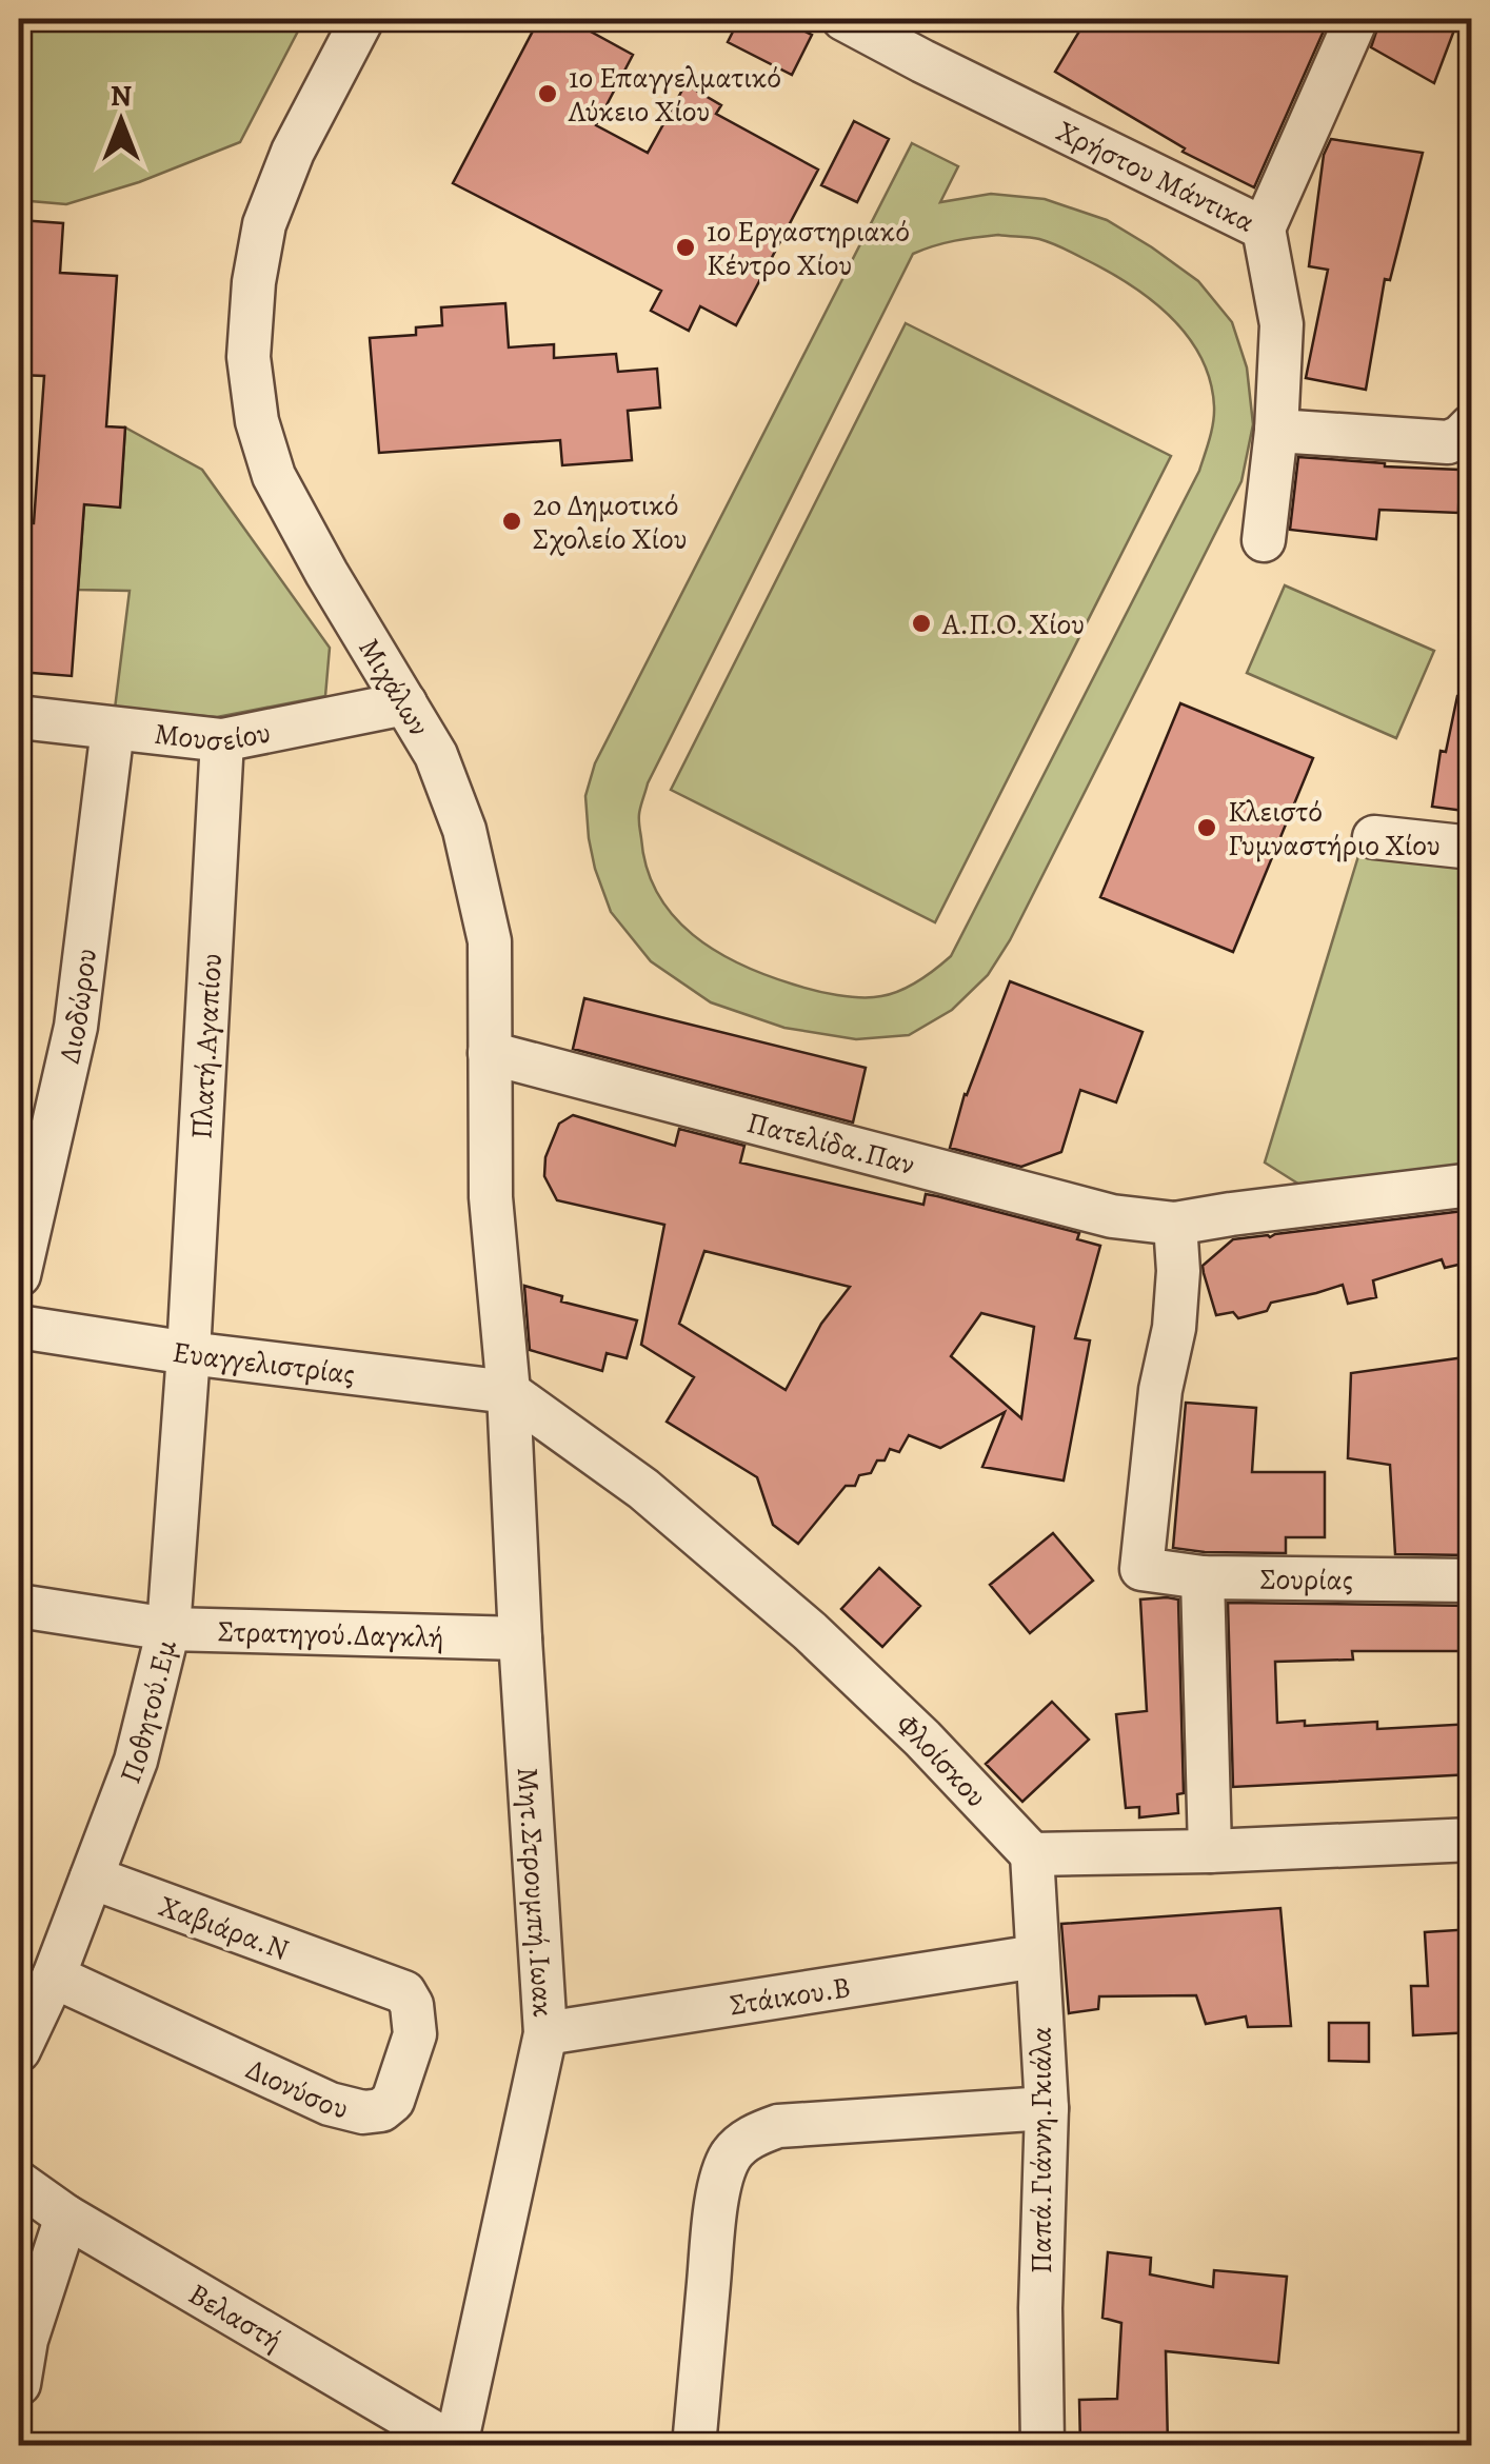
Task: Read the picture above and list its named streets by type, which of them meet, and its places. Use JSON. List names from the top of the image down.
{
  "streets": {
    "street": [
      "Χρήστου Μάντικα",
      "Μιχάλων",
      "Μουσείου",
      "Διοδώρου",
      "Πλατή.Αγαπίου",
      "Πατελίδα.Παν",
      "Ευαγγελιστρίας",
      "Σουρίας",
      "Στρατηγού.Δαγκλή",
      "Ποθητού.Εμ",
      "Φλοίσκου",
      "Μητ.Στρουμπή.Ιωακ",
      "Χαβιάρα.Ν",
      "Στάικου.Β",
      "Διονύσου",
      "Παπά.Γιάννη.Γκιάλα",
      "Βελαστή"
    ]
  },
  "crossings": [
    ["Μιχάλων", "Μουσείου"],
    ["Μιχάλων", "Πατελίδα.Παν"],
    ["Μιχάλων", "Ευαγγελιστρίας"],
    ["Μιχάλων", "Φλοίσκου"],
    ["Μιχάλων", "Μητ.Στρουμπή.Ιωακ"],
    ["Μουσείου", "Διοδώρου"],
    ["Μουσείου", "Πλατή.Αγαπίου"],
    ["Πλατή.Αγαπίου", "Ευαγγελιστρίας"],
    ["Πλατή.Αγαπίου", "Ποθητού.Εμ"],
    ["Πατελίδα.Παν", "Σουρίας"],
    ["Ευαγγελιστρίας", "Ποθητού.Εμ"],
    ["Ευαγγελιστρίας", "Φλοίσκου"],
    ["Ευαγγελιστρίας", "Μητ.Στρουμπή.Ιωακ"],
    ["Στρατηγού.Δαγκλή", "Ποθητού.Εμ"],
    ["Στρατηγού.Δαγκλή", "Μητ.Στρουμπή.Ιωακ"],
    ["Ποθητού.Εμ", "Χαβιάρα.Ν"],
    ["Ποθητού.Εμ", "Διονύσου"],
    ["Φλοίσκου", "Μητ.Στρουμπή.Ιωακ"],
    ["Φλοίσκου", "Παπά.Γιάννη.Γκιάλα"],
    ["Μητ.Στρουμπή.Ιωακ", "Στάικου.Β"],
    ["Μητ.Στρουμπή.Ιωακ", "Βελαστή"],
    ["Χαβιάρα.Ν", "Διονύσου"],
    ["Στάικου.Β", "Παπά.Γιάννη.Γκιάλα"]
  ],
  "places": [
    "1ο Επαγγελματικό Λύκειο Χίου",
    "1ο Εργαστηριακό Κέντρο Χίου",
    "2o Δημοτικό Σχολείο Χίου",
    "Α.Π.Ο. Χίου",
    "Κλειστό Γυμναστήριο Χίου"
  ],
  "north": "top"
}
